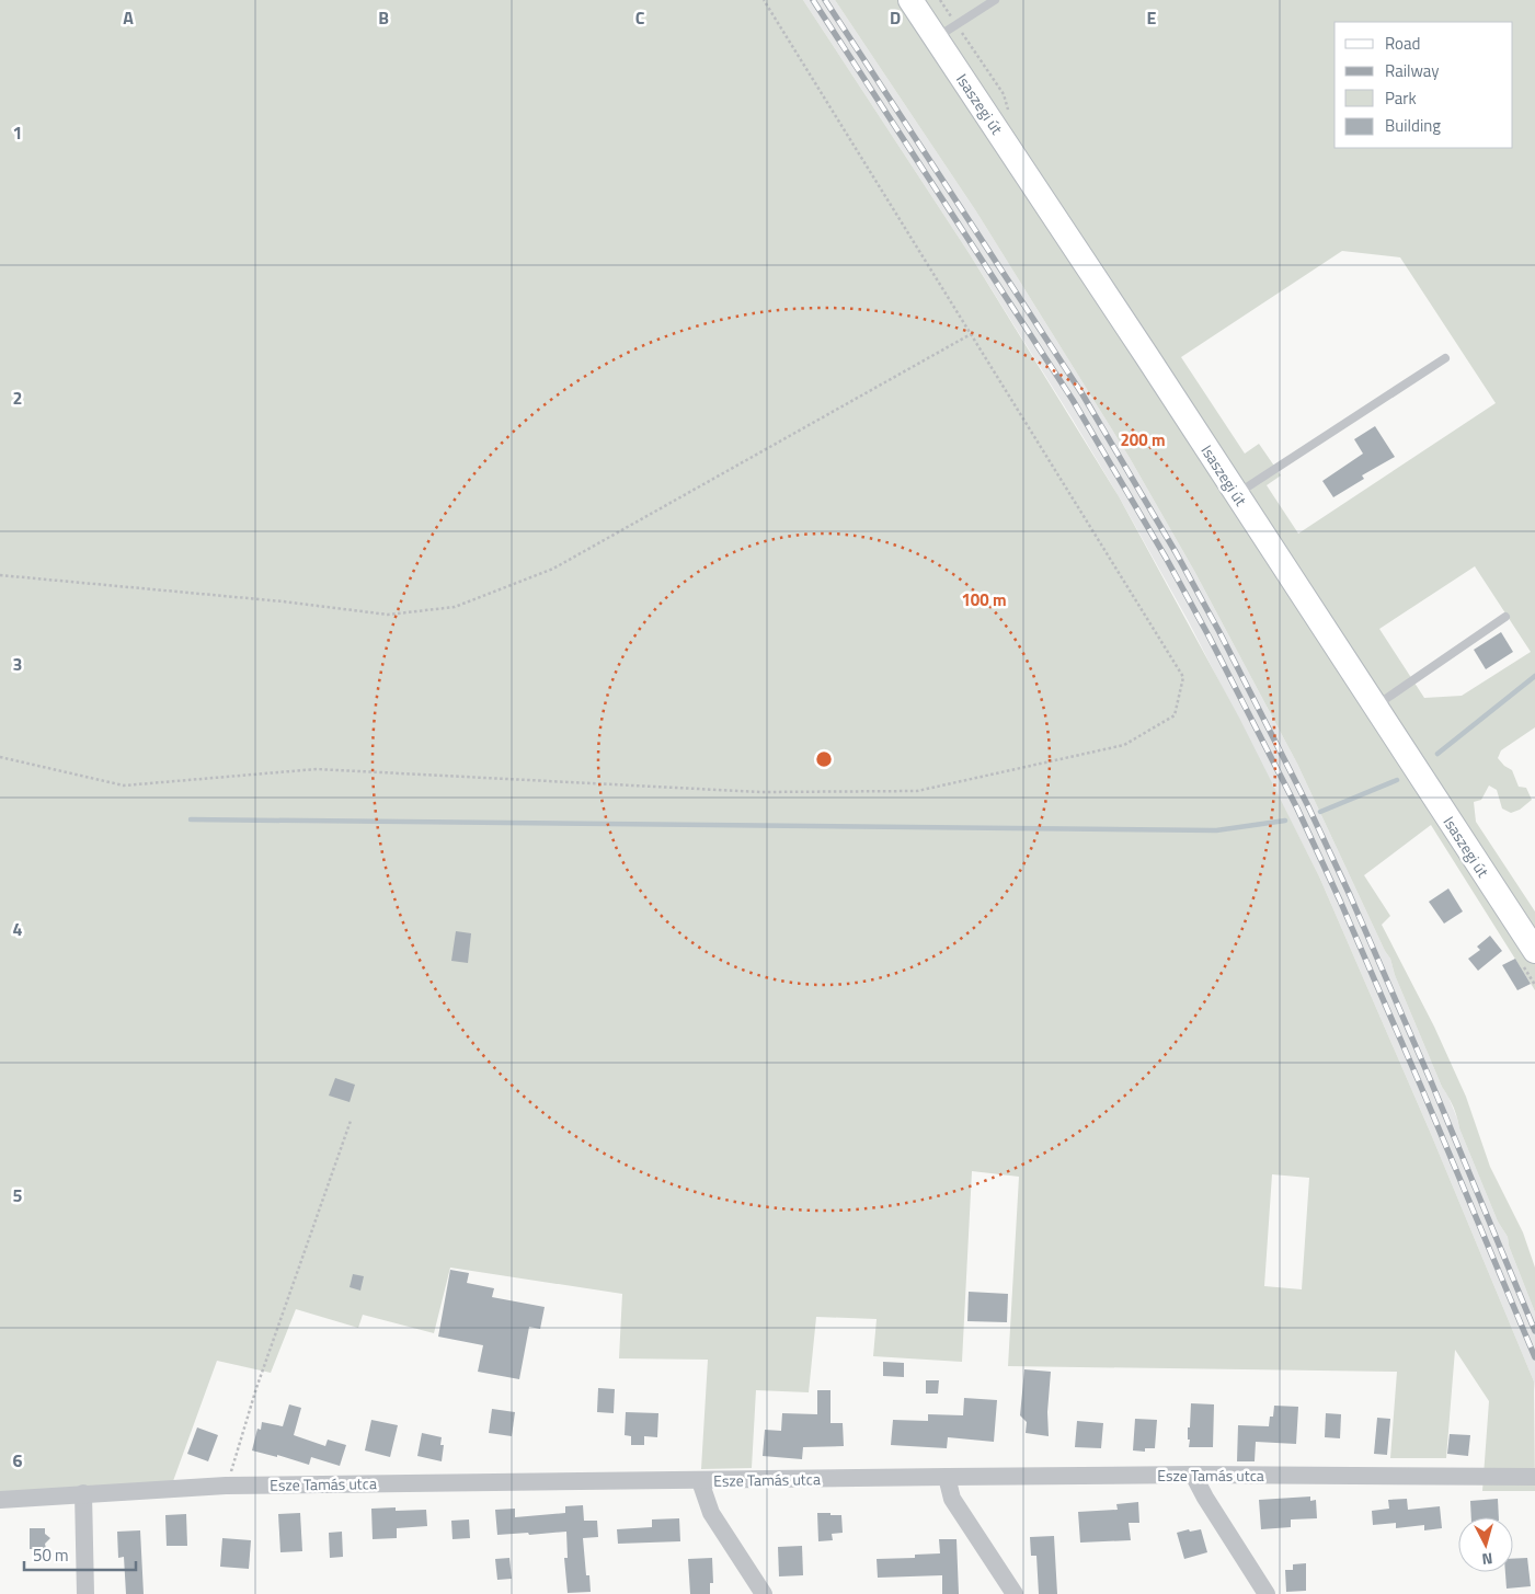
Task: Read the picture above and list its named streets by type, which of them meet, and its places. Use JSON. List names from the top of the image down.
{
  "streets": {
    "main road": ["Isaszegi út"],
    "street": ["Esze Tamás utca"]
  },
  "legend": [
    "Road",
    "Railway",
    "Park",
    "Building"
  ],
  "scale_bar": "50 m",
  "north": "bottom",
  "grid": {
    "columns": [
      "A",
      "B",
      "C",
      "D",
      "E"
    ],
    "rows": [
      "1",
      "2",
      "3",
      "4",
      "5",
      "6"
    ]
  },
  "rings": ["200 m", "100 m"]
}
